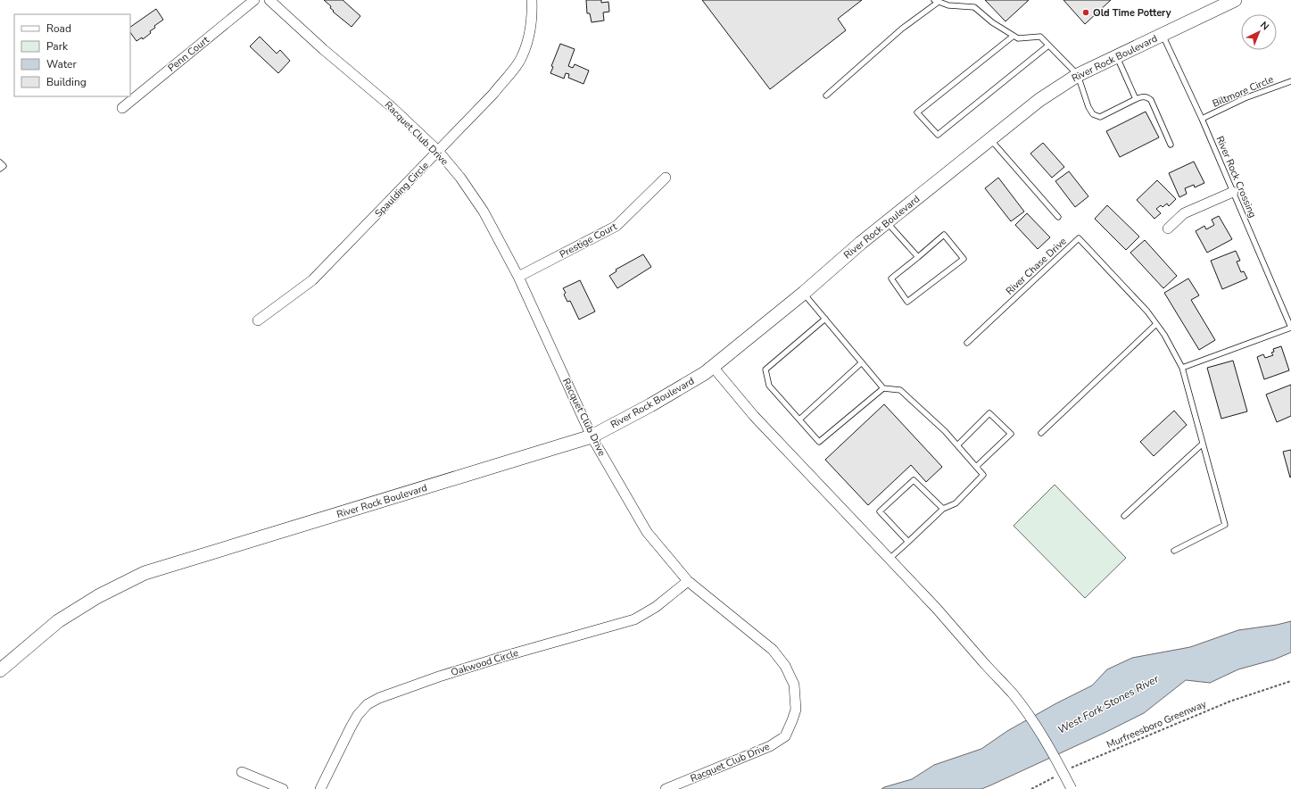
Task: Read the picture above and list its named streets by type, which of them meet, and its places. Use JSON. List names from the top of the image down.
{
  "streets": {
    "street": [
      "Penn Court",
      "River Rock Boulevard",
      "Racquet Club Drive",
      "Spaulding Circle",
      "Prestige Court",
      "Oakwood Circle"
    ],
    "lane": ["Biltmore Circle", "River Rock Crossing", "River Chase Drive"],
    "path": ["Murfreesboro Greenway"]
  },
  "crossings": [
    ["River Rock Boulevard", "Racquet Club Drive"],
    ["River Rock Boulevard", "River Rock Crossing"],
    ["Biltmore Circle", "River Rock Crossing"],
    ["Racquet Club Drive", "Spaulding Circle"],
    ["Racquet Club Drive", "Prestige Court"],
    ["Racquet Club Drive", "Oakwood Circle"]
  ],
  "water": ["West Fork Stones River"],
  "places": ["Old Time Pottery"],
  "legend": [
    "Road",
    "Park",
    "Water",
    "Building"
  ],
  "north": "top right"
}
